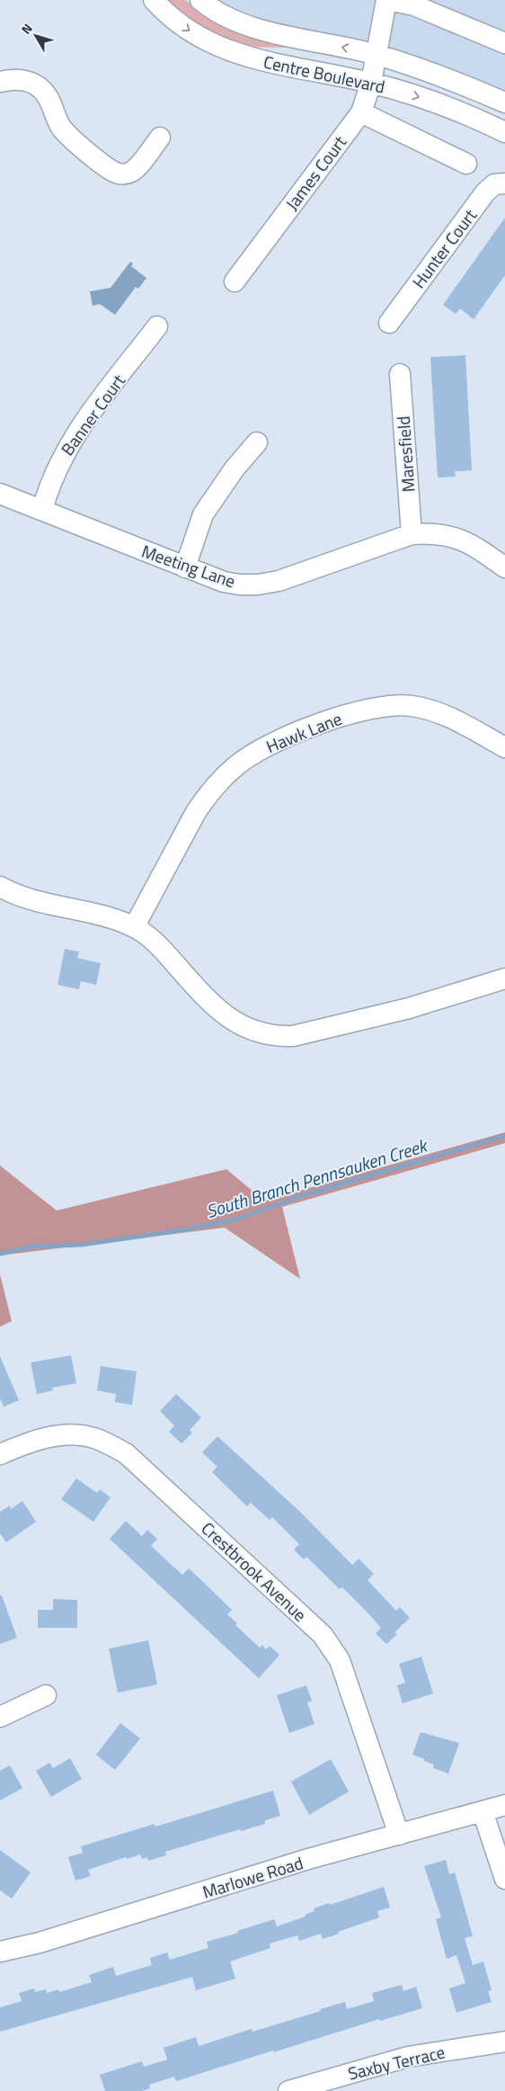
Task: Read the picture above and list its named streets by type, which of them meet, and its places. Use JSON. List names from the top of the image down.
{
  "streets": {
    "street": [
      "Centre Boulevard",
      "James Court",
      "Hunter Court",
      "Banner Court",
      "Maresfield",
      "Meeting Lane",
      "Hawk Lane",
      "Crestbrook Avenue",
      "Marlowe Road",
      "Saxby Terrace"
    ]
  },
  "crossings": [
    ["Centre Boulevard", "James Court"],
    ["Banner Court", "Meeting Lane"],
    ["Maresfield", "Meeting Lane"],
    ["Crestbrook Avenue", "Marlowe Road"]
  ],
  "water": ["South Branch Pennsauken Creek"],
  "north": "top left"
}
